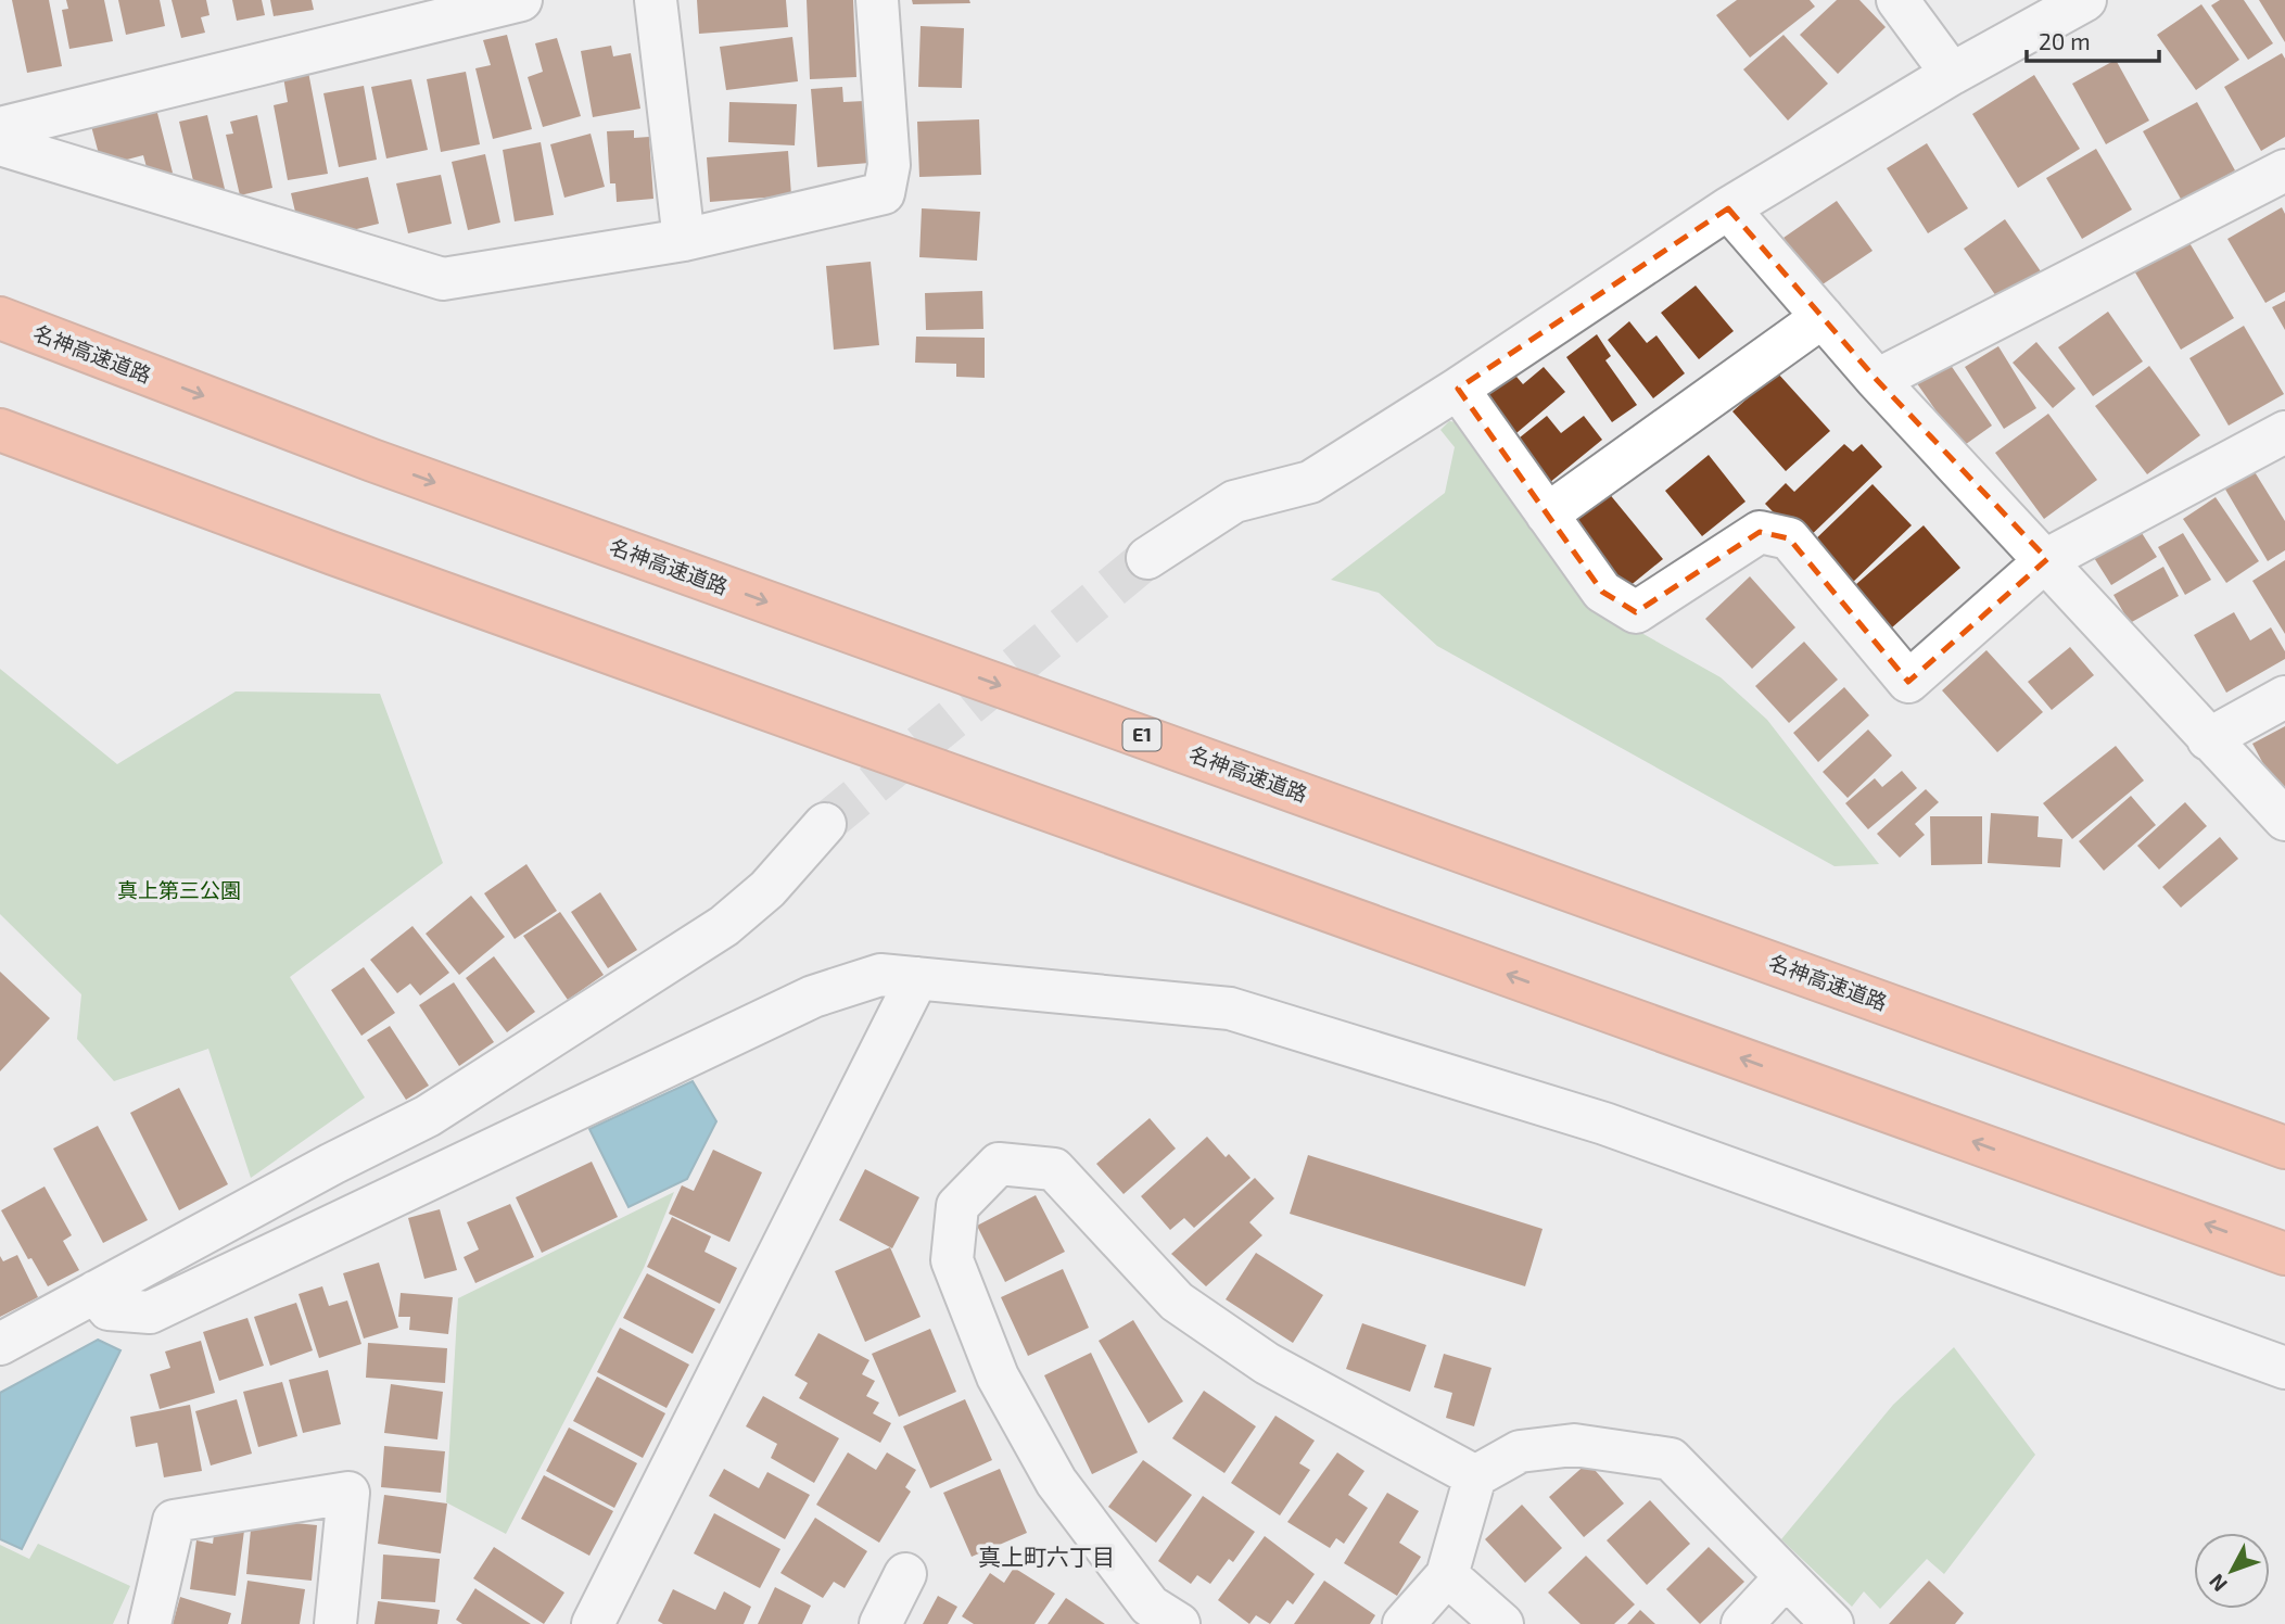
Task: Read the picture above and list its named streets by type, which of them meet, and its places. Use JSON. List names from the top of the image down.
{
  "streets": {
    "highway": ["名神高速道路", "E1"]
  },
  "districts": ["真上町六丁目"],
  "parks": ["真上第三公園"],
  "scale_bar": "20 m",
  "north": "bottom left"
}
